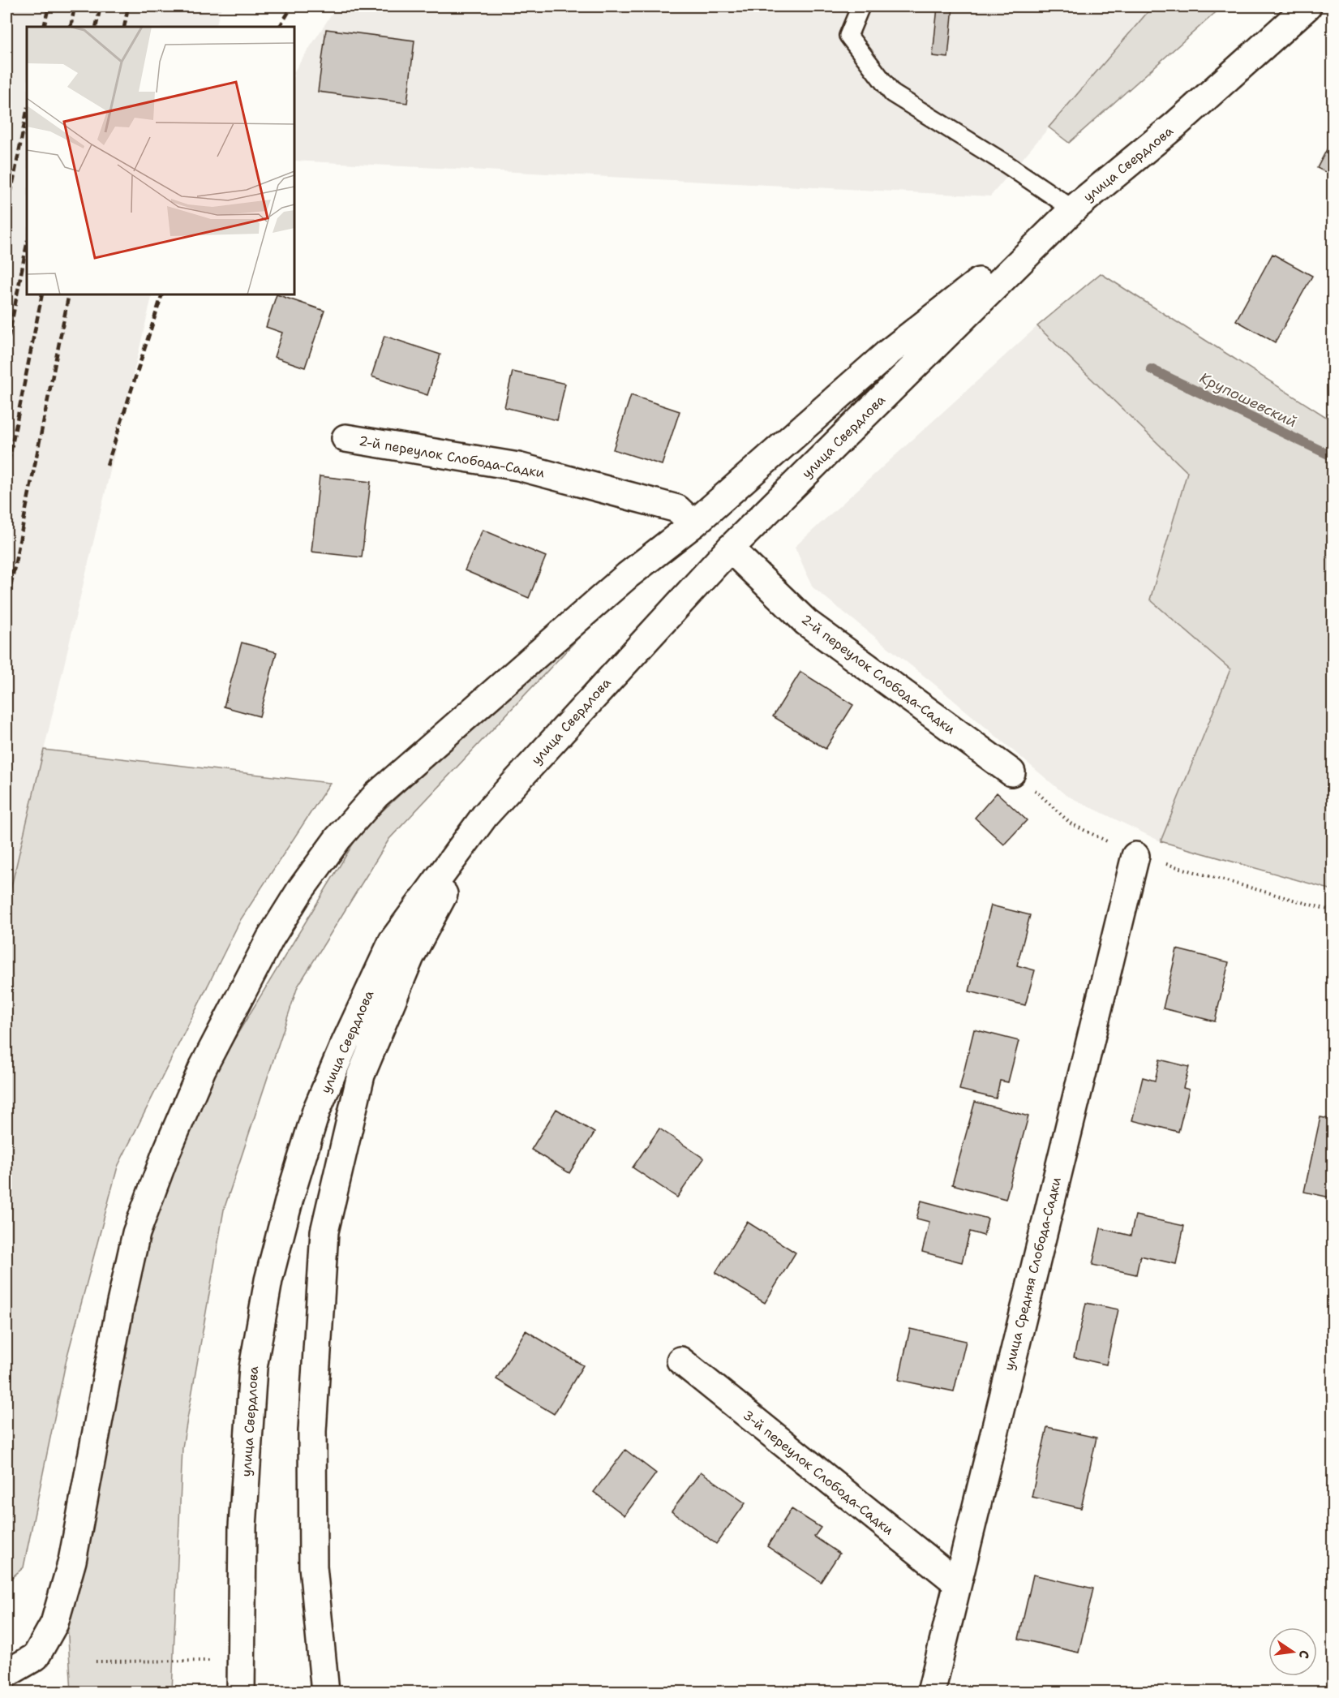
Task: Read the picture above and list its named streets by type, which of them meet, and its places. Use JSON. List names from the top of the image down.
{
  "streets": {
    "main road": [
      "улица Свердлова",
      "2-й переулок Слобода-Садки",
      "улица Средняя Слобода-Садки",
      "3-й переулок Слобода-Садки"
    ]
  },
  "crossings": [
    ["улица Свердлова", "2-й переулок Слобода-Садки"],
    ["улица Средняя Слобода-Садки", "3-й переулок Слобода-Садки"]
  ],
  "water": ["Крупошевский"],
  "north": "right"
}
